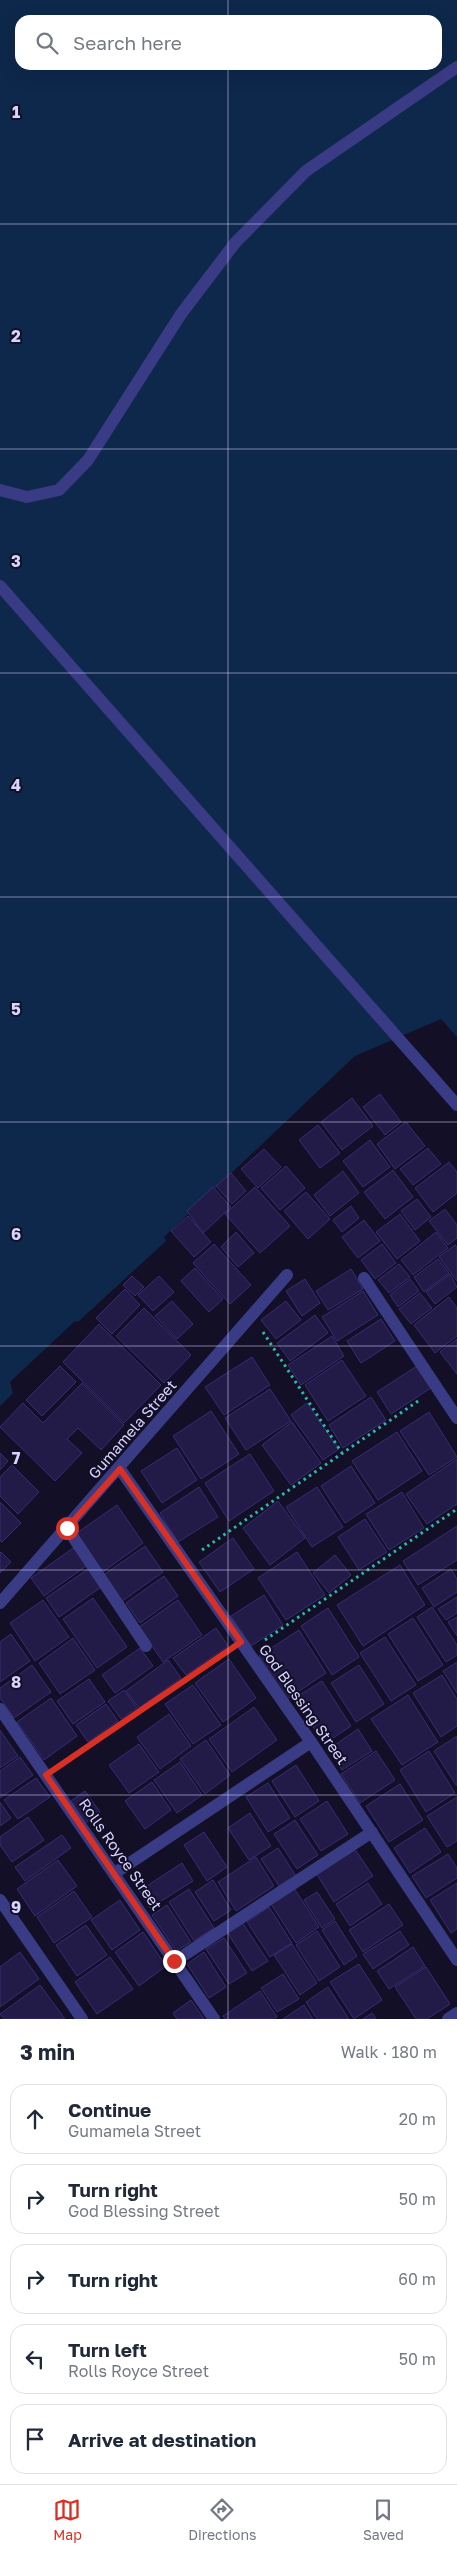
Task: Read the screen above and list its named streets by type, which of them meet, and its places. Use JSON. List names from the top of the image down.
{
  "streets": {
    "street": ["Gumamela Street", "God Blessing Street", "Rolls Royce Street"]
  },
  "crossings": [
    ["Gumamela Street", "God Blessing Street"]
  ],
  "page": {
    "search": "Search here",
    "heading": ["3 min", "Walk · 180 m"],
    "list": [
      ["Continue", "Gumamela Street", "20 m"],
      ["Turn right", "God Blessing Street", "50 m"],
      ["Turn right", "60 m"],
      ["Turn left", "Rolls Royce Street", "50 m"],
      "Arrive at destination"
    ],
    "nav": ["Map", "Directions", "Saved"]
  },
  "grid": {
    "rows": [
      "1",
      "2",
      "3",
      "4",
      "5",
      "6",
      "7",
      "8",
      "9"
    ]
  }
}
